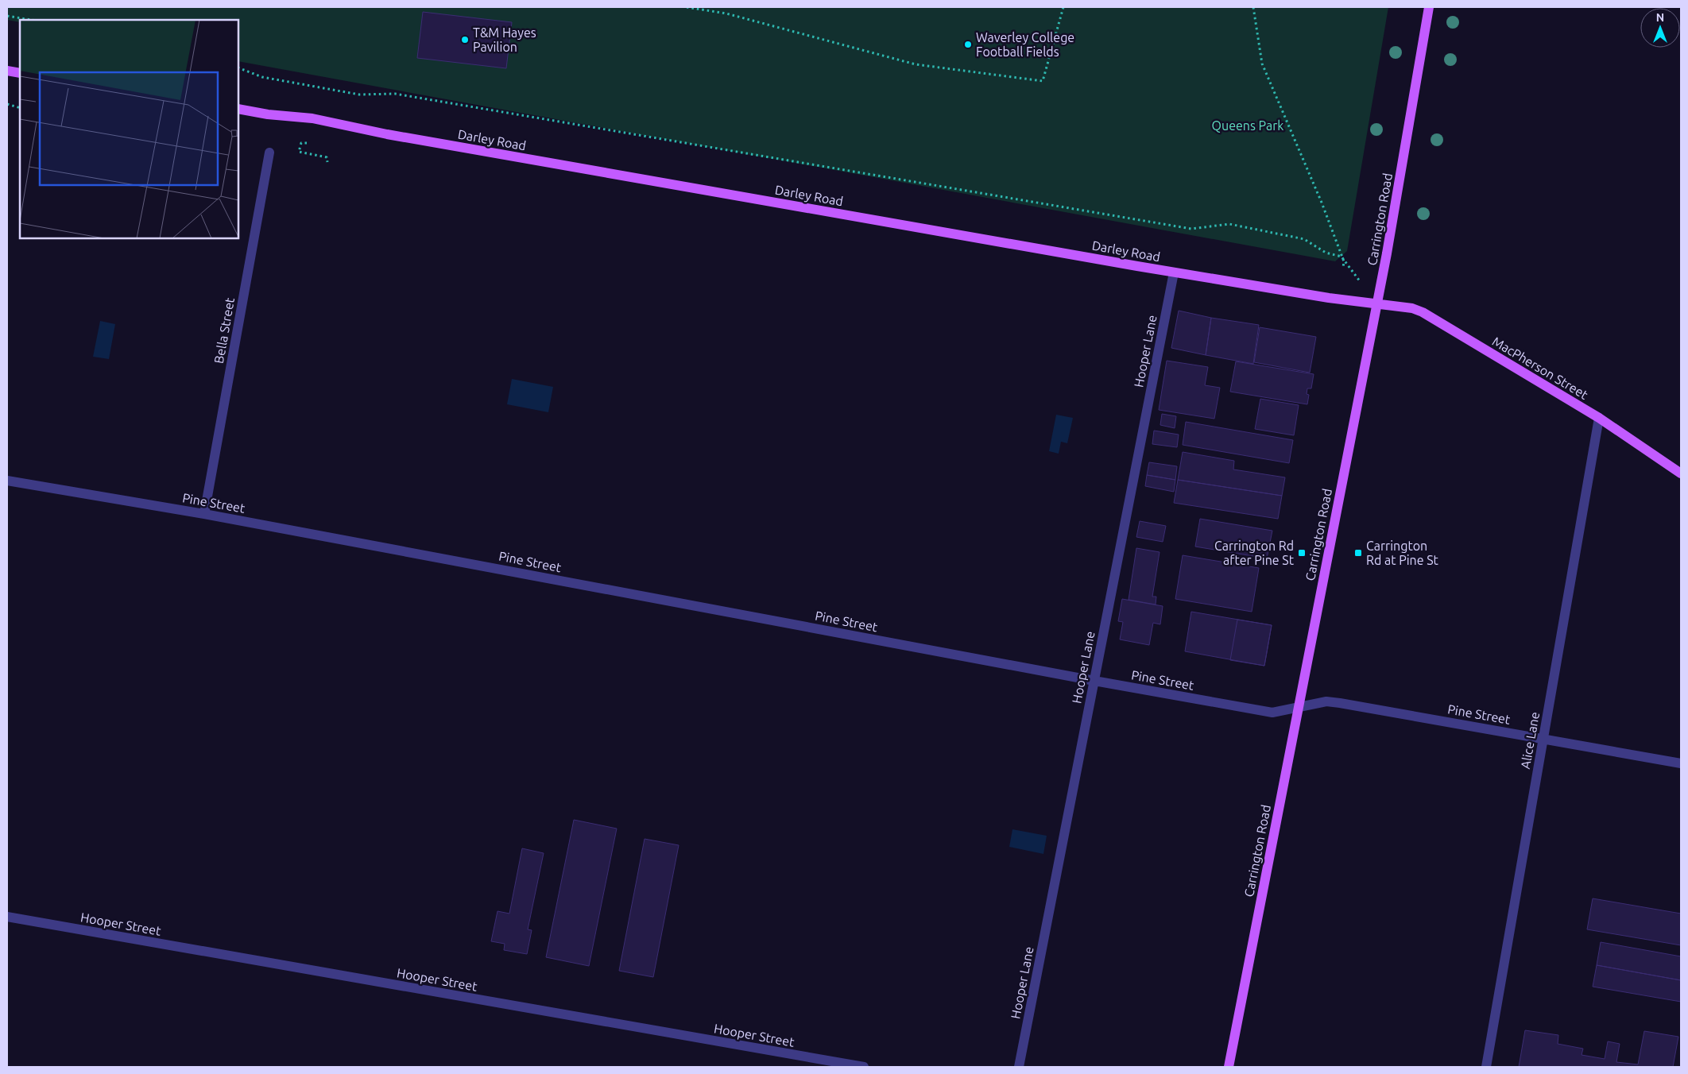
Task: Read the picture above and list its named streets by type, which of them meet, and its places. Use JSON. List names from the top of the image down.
{
  "streets": {
    "main road": ["Darley Road", "Carrington Road", "MacPherson Street"],
    "street": [
      "Bella Street",
      "Hooper Lane",
      "Pine Street",
      "Alice Lane",
      "Hooper Street"
    ]
  },
  "crossings": [
    ["Darley Road", "Carrington Road"],
    ["Darley Road", "Hooper Lane"],
    ["Darley Road", "MacPherson Street"],
    ["Carrington Road", "MacPherson Street"],
    ["Carrington Road", "Pine Street"],
    ["Bella Street", "Pine Street"],
    ["Hooper Lane", "Pine Street"],
    ["MacPherson Street", "Alice Lane"],
    ["Pine Street", "Alice Lane"]
  ],
  "parks": ["Queens Park"],
  "places": {
    "other": ["T&M Hayes Pavilion", "Waverley College Football Fields"],
    "transit": ["Carrington Rd after Pine St", "Carrington Rd at Pine St"]
  },
  "north": "top"
}
